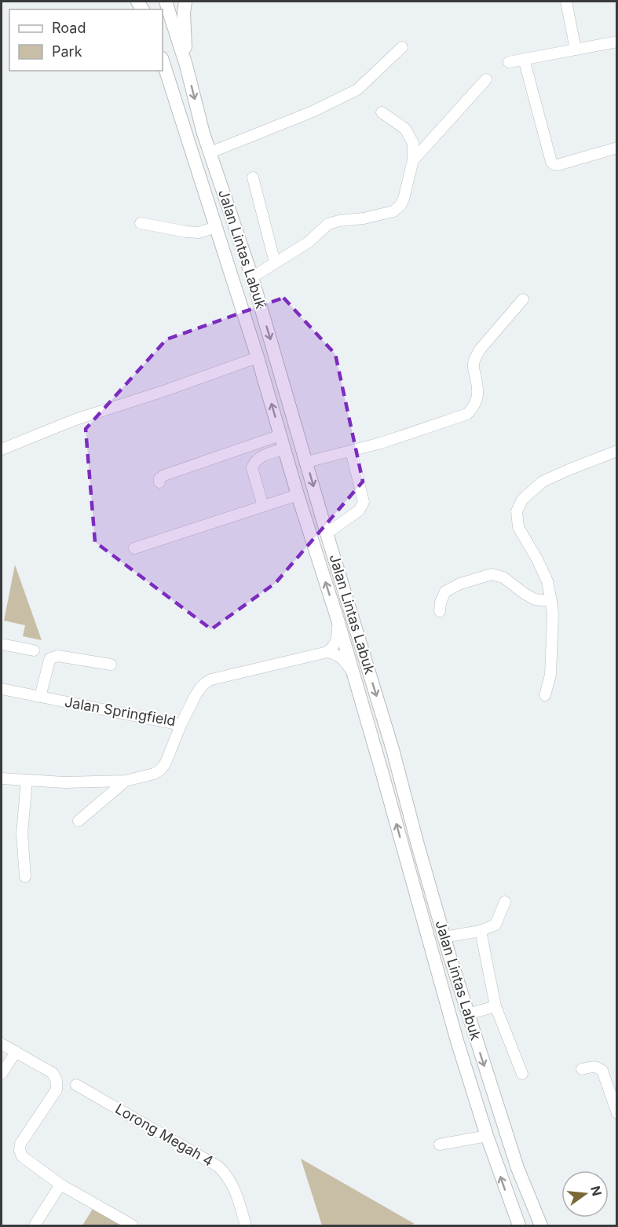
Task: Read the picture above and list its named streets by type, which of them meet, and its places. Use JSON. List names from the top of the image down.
{
  "streets": {
    "main road": ["Jalan Lintas Labuk"],
    "street": ["Jalan Springfield", "Lorong Megah 4"]
  },
  "legend": ["Road", "Park"],
  "north": "right"
}
